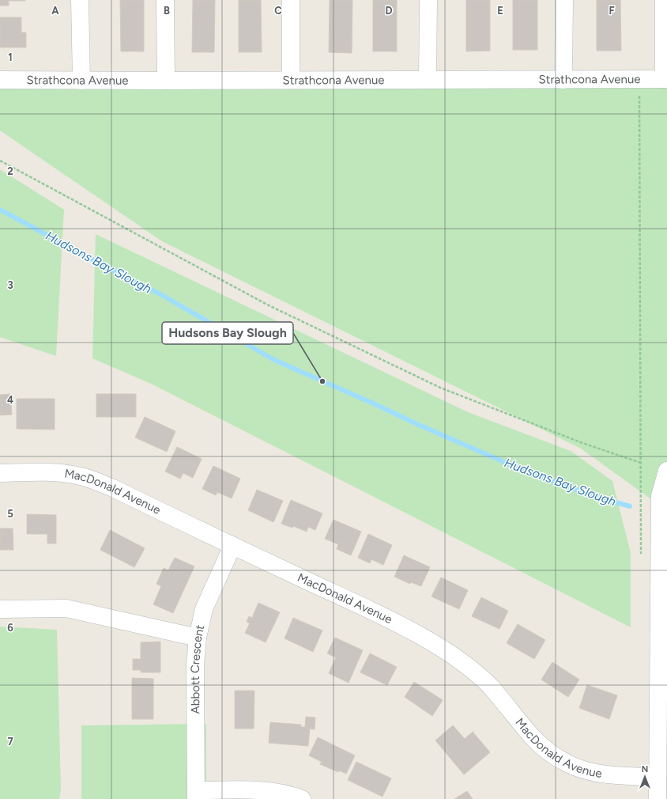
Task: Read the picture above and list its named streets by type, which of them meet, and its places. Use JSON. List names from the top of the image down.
{
  "streets": {
    "street": ["Strathcona Avenue", "MacDonald Avenue", "Abbott Crescent"]
  },
  "crossings": [
    ["MacDonald Avenue", "Abbott Crescent"]
  ],
  "water": ["Hudsons Bay Slough"],
  "places": ["Hudsons Bay Slough"],
  "north": "top",
  "grid": {
    "columns": [
      "A",
      "B",
      "C",
      "D",
      "E",
      "F"
    ],
    "rows": [
      "1",
      "2",
      "3",
      "4",
      "5",
      "6",
      "7"
    ]
  }
}
